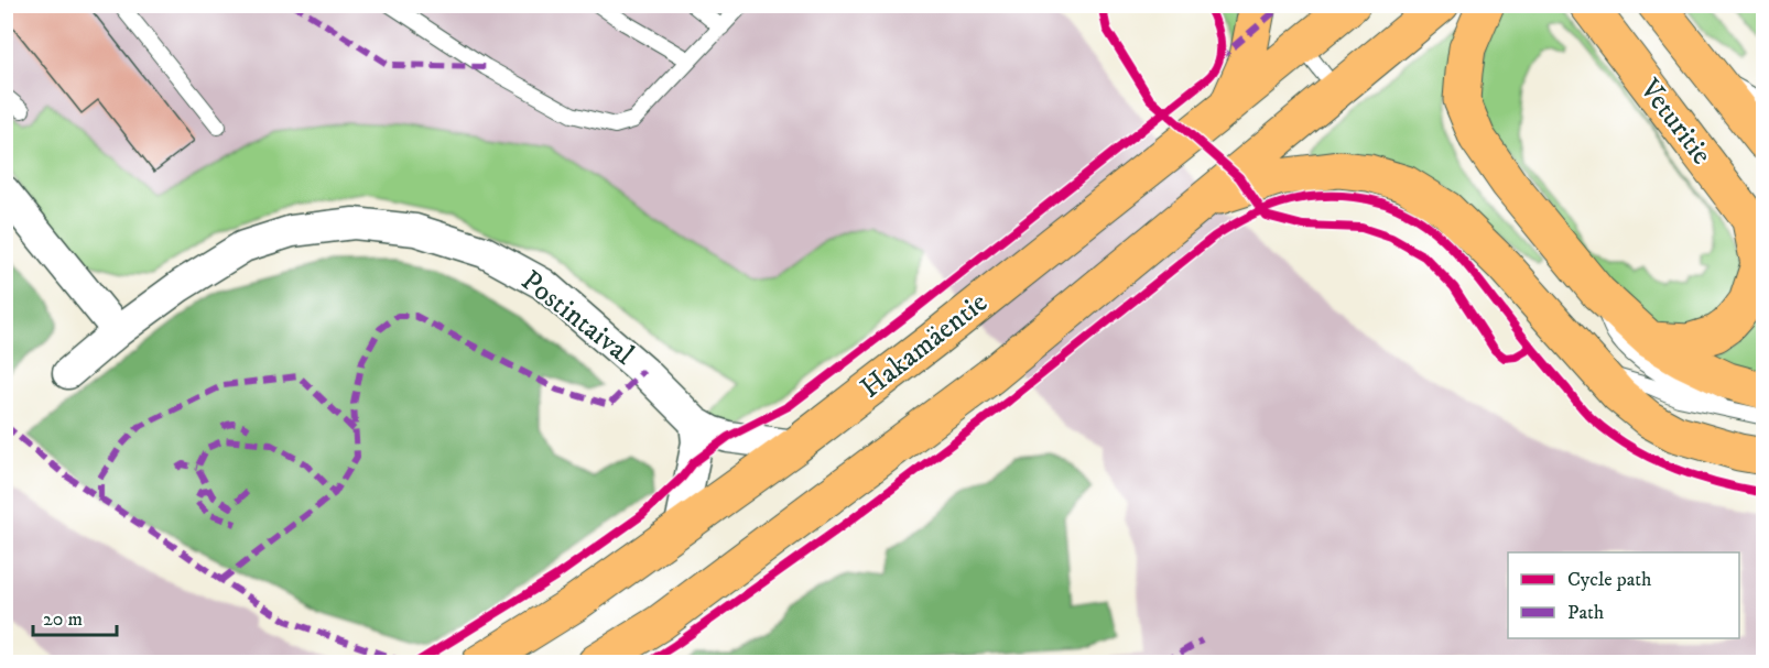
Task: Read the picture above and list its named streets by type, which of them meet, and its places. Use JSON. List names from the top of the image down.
{
  "streets": {
    "main road": ["Veturitie", "Hakamäentie"],
    "street": ["Postintaival"]
  },
  "legend": ["Cycle path", "Path"],
  "scale_bar": "20 m"
}
